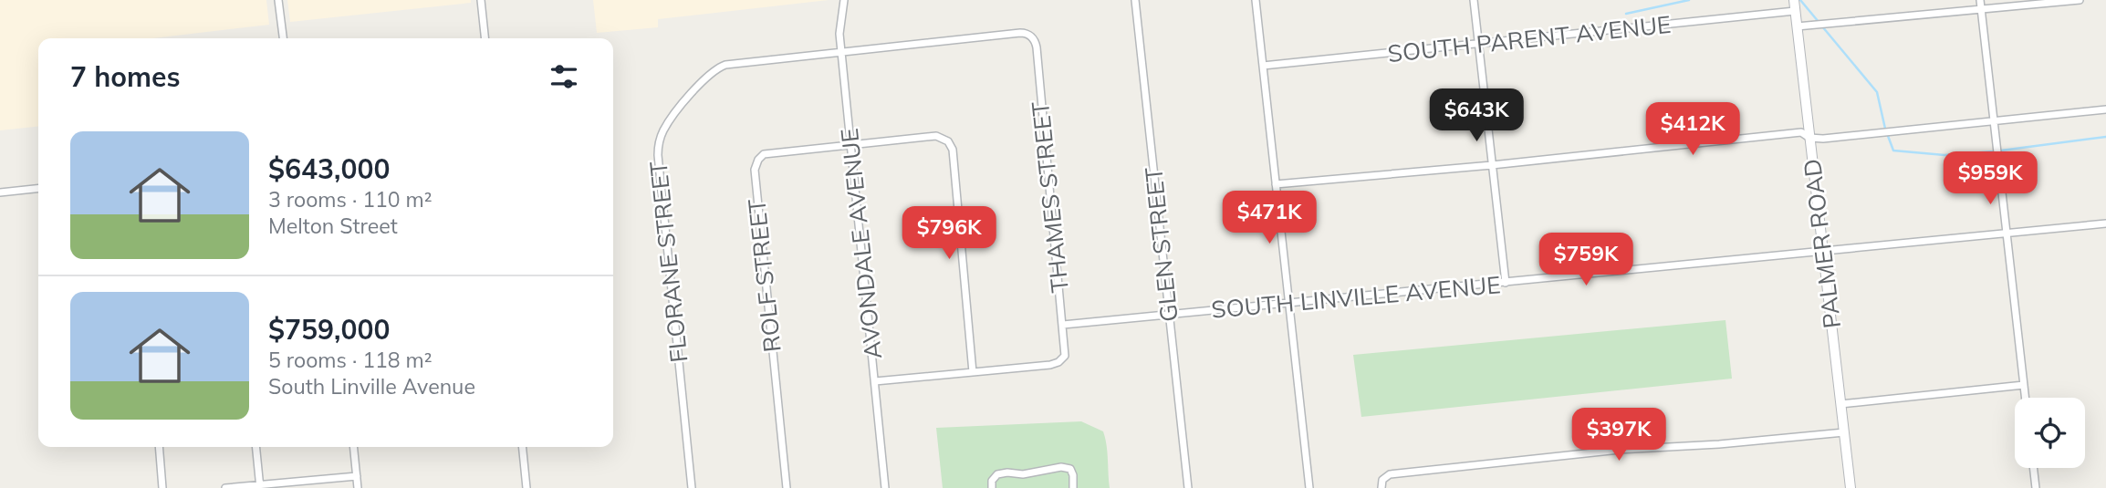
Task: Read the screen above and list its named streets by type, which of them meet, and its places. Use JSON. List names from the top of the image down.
{
  "streets": {
    "street": [
      "SOUTH PARENT AVENUE",
      "THAMES STREET",
      "AVONDALE AVENUE",
      "PALMER ROAD",
      "GLEN STREET",
      "FLORANE STREET",
      "ROLF STREET",
      "SOUTH LINVILLE AVENUE"
    ]
  },
  "crossings": [
    ["SOUTH PARENT AVENUE", "PALMER ROAD"],
    ["THAMES STREET", "AVONDALE AVENUE"],
    ["THAMES STREET", "FLORANE STREET"],
    ["THAMES STREET", "SOUTH LINVILLE AVENUE"],
    ["AVONDALE AVENUE", "FLORANE STREET"],
    ["AVONDALE AVENUE", "ROLF STREET"],
    ["PALMER ROAD", "SOUTH LINVILLE AVENUE"],
    ["GLEN STREET", "SOUTH LINVILLE AVENUE"]
  ],
  "page": {
    "heading": "7 homes",
    "price": [
      "$643K",
      "$412K",
      "$959K",
      "$471K",
      "$796K",
      "$759K",
      "$397K"
    ],
    "list": [
      {
        "name": "$643,000",
        "note": "3 rooms · 110 m² · Melton Street"
      },
      {
        "name": "$759,000",
        "note": "5 rooms · 118 m² · South Linville Avenue"
      }
    ]
  }
}
